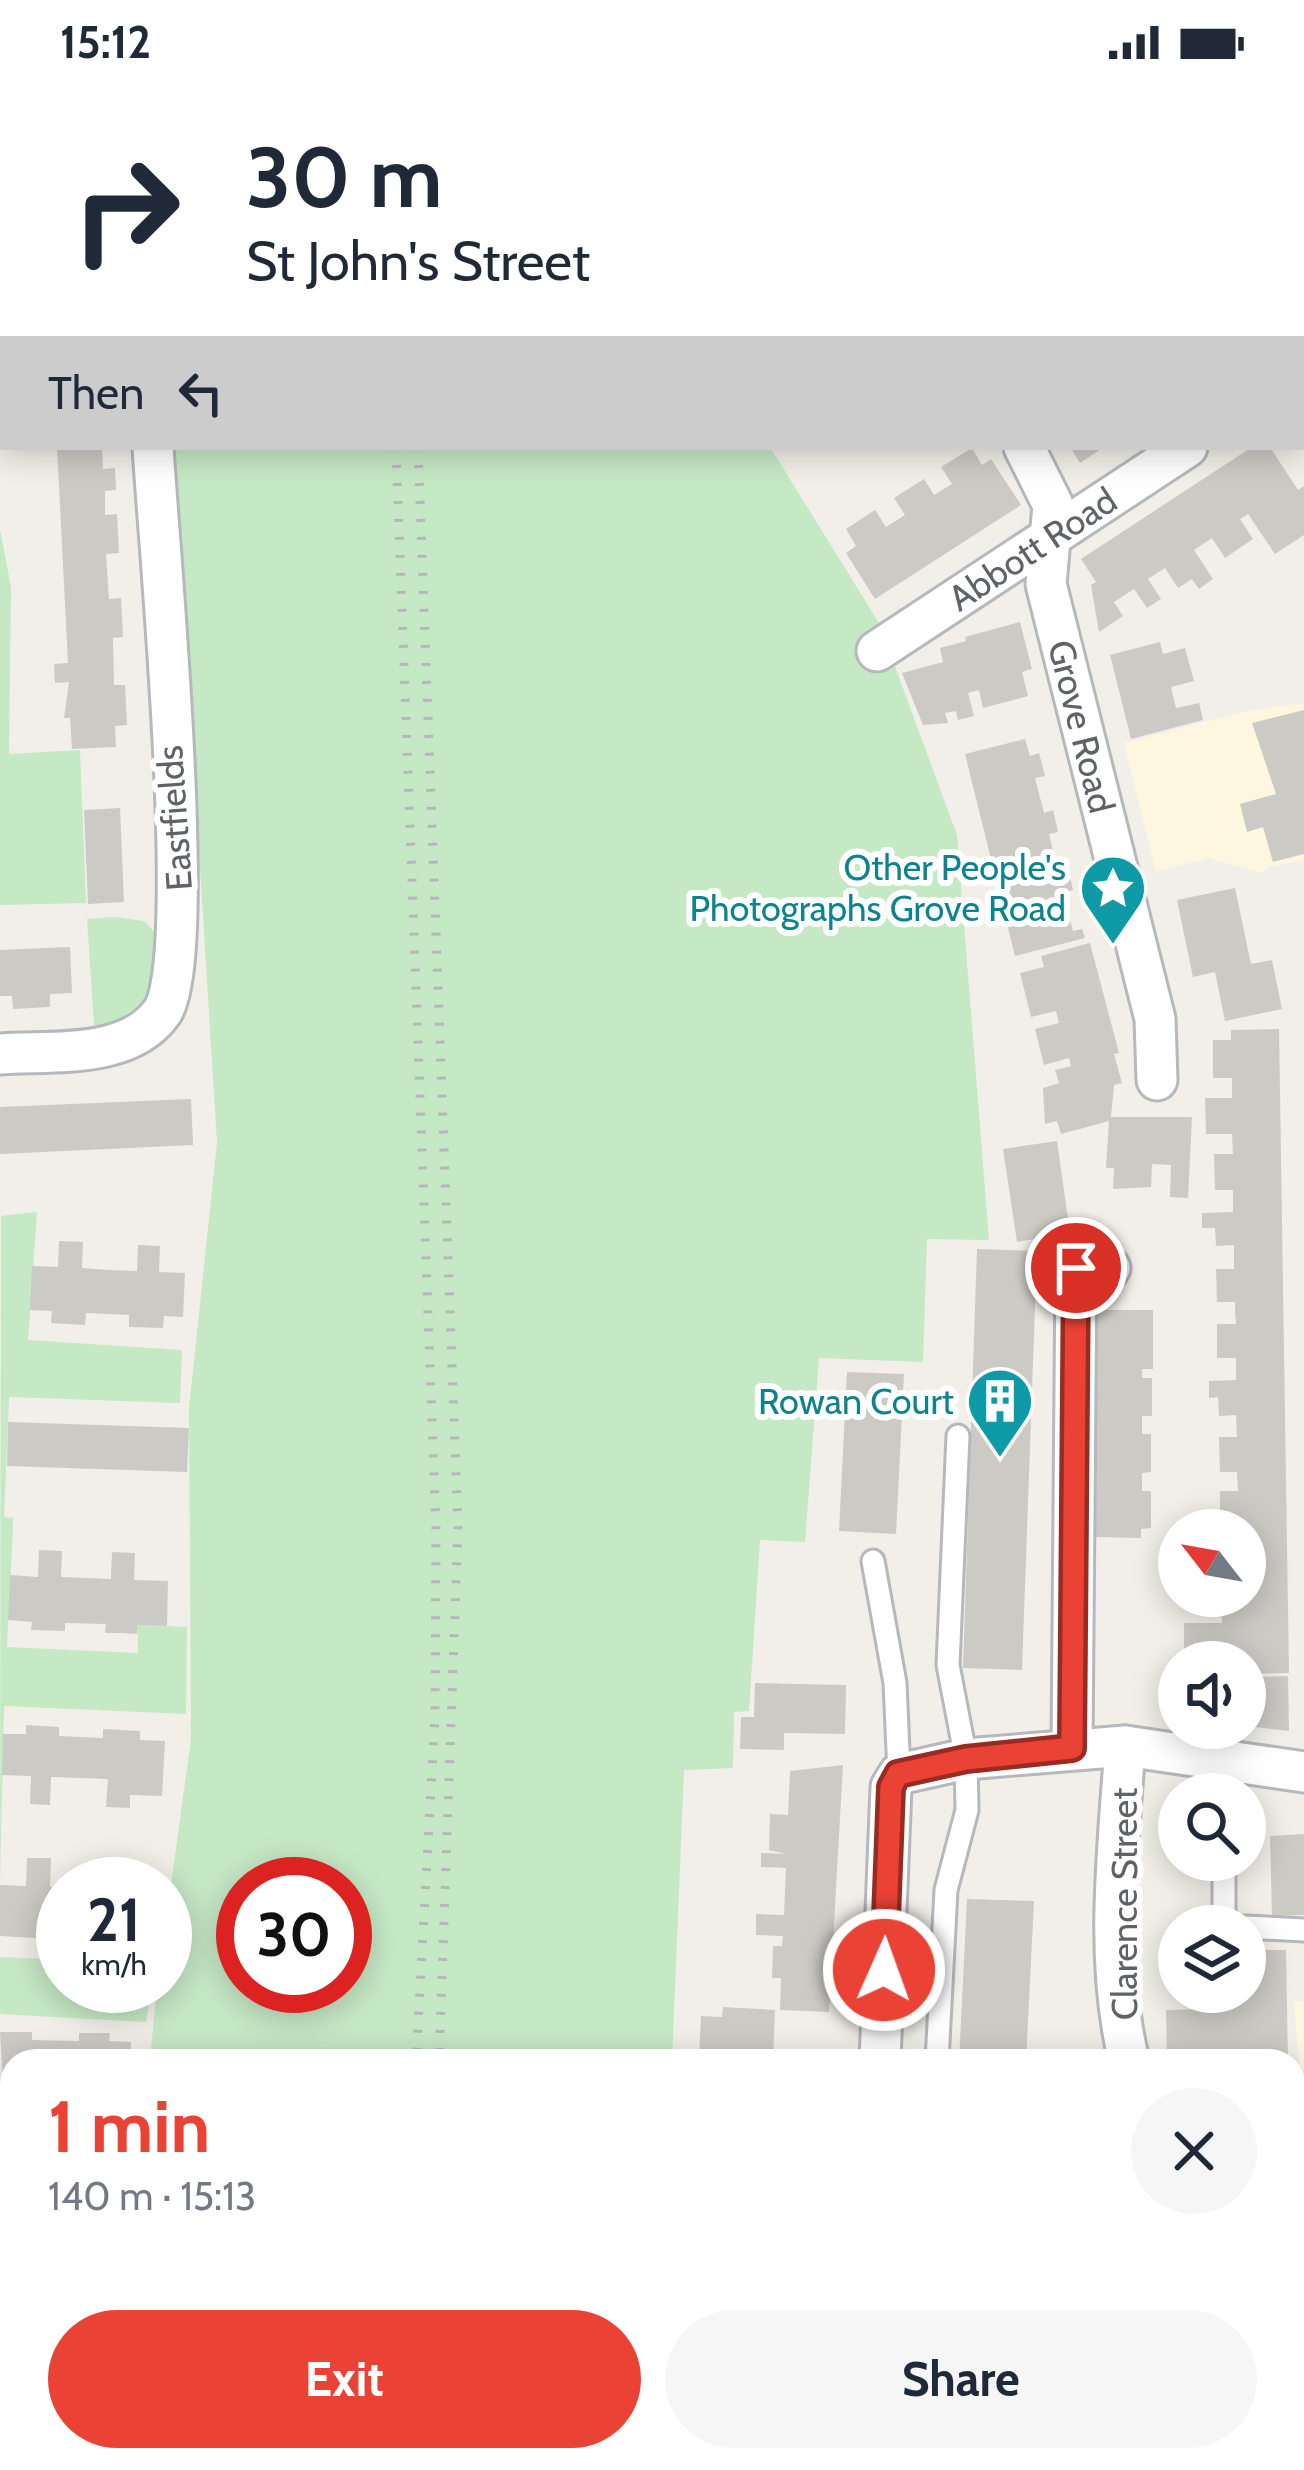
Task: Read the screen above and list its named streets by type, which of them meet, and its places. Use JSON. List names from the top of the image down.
{
  "streets": {
    "street": [
      "Abbott Road",
      "Grove Road",
      "Eastfields",
      "Clarence Street"
    ]
  },
  "crossings": [
    ["Abbott Road", "Grove Road"]
  ],
  "places": {
    "place": ["Other People's Photographs Grove Road"],
    "building": ["Rowan Court"]
  },
  "north": "top left",
  "page": {
    "status": "15:12",
    "turn": ["30 m", "St John's Street"],
    "then": "Then",
    "speed": "21 km/h",
    "limit": "30",
    "heading": ["1 min", "140 m · 15:13"],
    "buttons": ["Exit", "Share"]
  }
}
